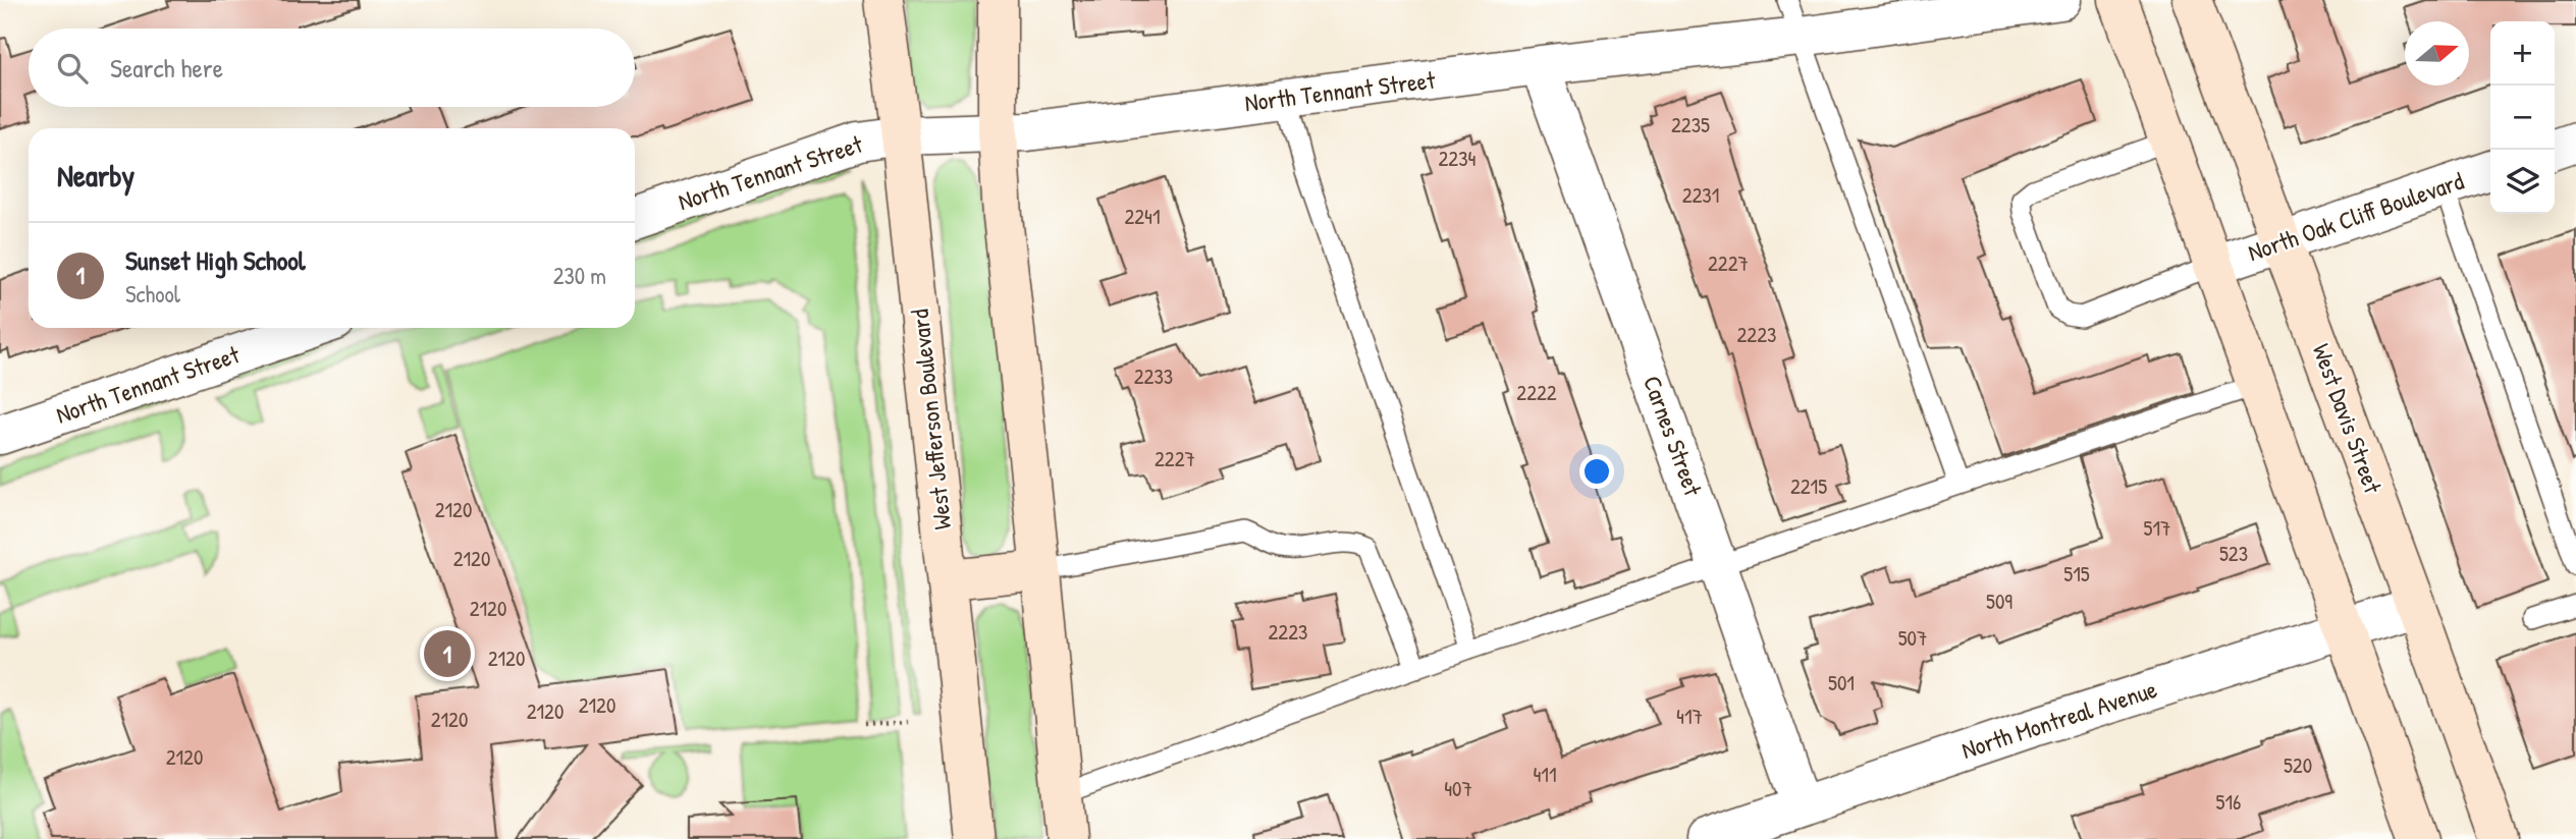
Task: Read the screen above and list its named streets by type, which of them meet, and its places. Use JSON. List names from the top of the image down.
{
  "streets": {
    "main road": ["West Davis Street", "West Jefferson Boulevard"],
    "street": [
      "North Tennant Street",
      "North Oak Cliff Boulevard",
      "Carnes Street",
      "North Montreal Avenue"
    ]
  },
  "crossings": [
    ["North Tennant Street", "West Jefferson Boulevard"],
    ["North Tennant Street", "Carnes Street"],
    ["North Oak Cliff Boulevard", "West Davis Street"],
    ["West Davis Street", "North Montreal Avenue"],
    ["Carnes Street", "North Montreal Avenue"]
  ],
  "house_numbers": [
    "2235",
    "2234",
    "2231",
    "2241",
    "2227",
    "2223",
    "2233",
    "2222",
    "2227",
    "2215",
    "2120",
    "517",
    "523",
    "2120",
    "515",
    "509",
    "2120",
    "2223",
    "507",
    "2120",
    "501",
    "2120",
    "2120",
    "417",
    "2120",
    "2120",
    "520",
    "411",
    "407",
    "516"
  ],
  "north": "right",
  "page": {
    "map_buttons": ["+", "−"],
    "search": "Search here",
    "heading": "Nearby",
    "list": [
      {
        "mark": "1",
        "name": "Sunset High School",
        "note": "School",
        "value": "230 m"
      }
    ],
    "pins": "1"
  }
}
